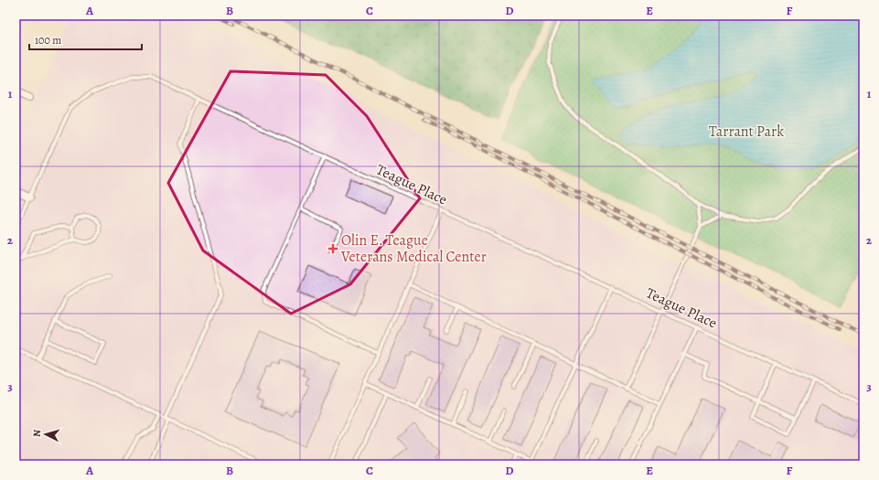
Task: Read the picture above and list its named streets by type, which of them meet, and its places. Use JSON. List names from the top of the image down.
{
  "streets": {
    "lane": ["Teague Place"]
  },
  "parks": ["Tarrant Park"],
  "places": {
    "health": ["Olin E. Teague Veterans Medical Center"]
  },
  "scale_bar": "100 m",
  "north": "left",
  "grid": {
    "columns": [
      "A",
      "B",
      "C",
      "D",
      "E",
      "F"
    ],
    "rows": ["1", "2", "3"]
  }
}
